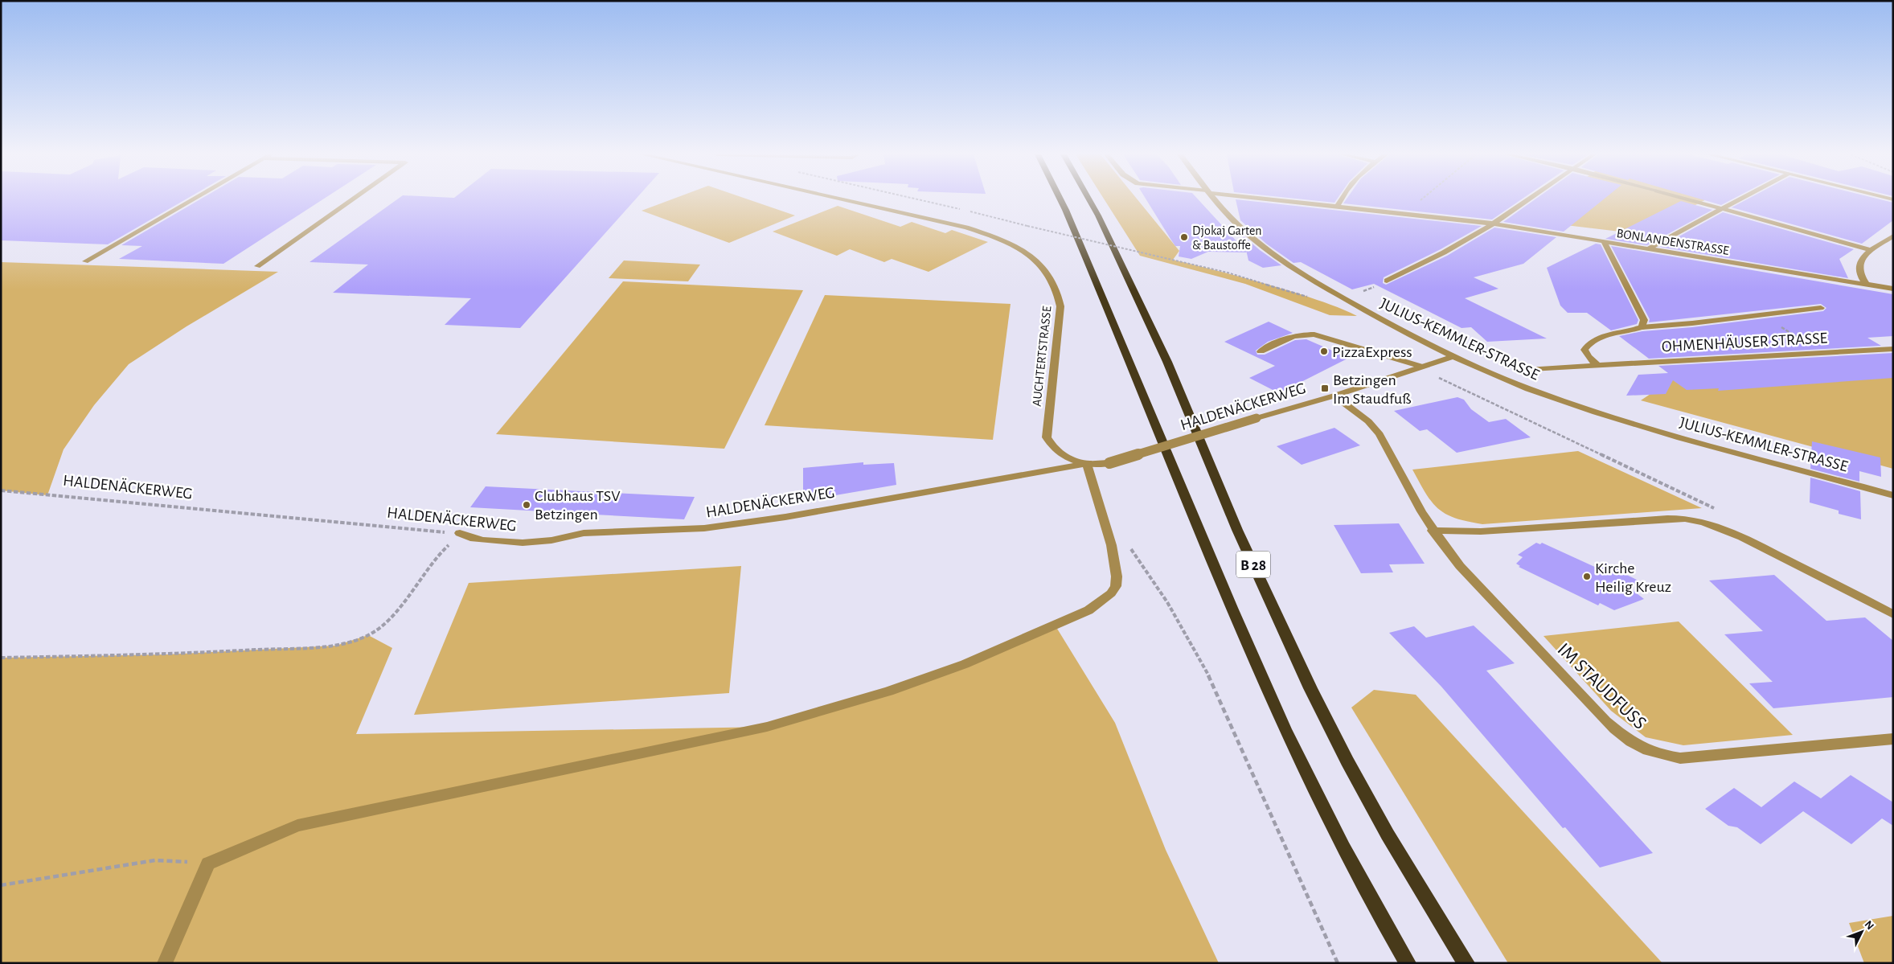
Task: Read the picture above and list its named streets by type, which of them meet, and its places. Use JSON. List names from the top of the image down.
{
  "streets": {
    "highway": ["B 28"],
    "street": [
      "BONLANDENSTRASSE",
      "JULIUS-KEMMLER-STRASSE",
      "OHMENHÄUSER STRASSE",
      "AUCHTERTSTRASSE",
      "HALDENÄCKERWEG",
      "IM STAUDFUSS"
    ]
  },
  "crossings": [
    ["JULIUS-KEMMLER-STRASSE", "HALDENÄCKERWEG"],
    ["AUCHTERTSTRASSE", "HALDENÄCKERWEG"],
    ["HALDENÄCKERWEG", "IM STAUDFUSS"]
  ],
  "places": {
    "other": [
      "Djokaj Garten & Baustoffe",
      "PizzaExpress",
      "Clubhaus TSV Betzingen",
      "Kirche Heilig Kreuz"
    ],
    "transit": ["Betzingen Im Staudfuß"]
  },
  "north": "top right"
}
